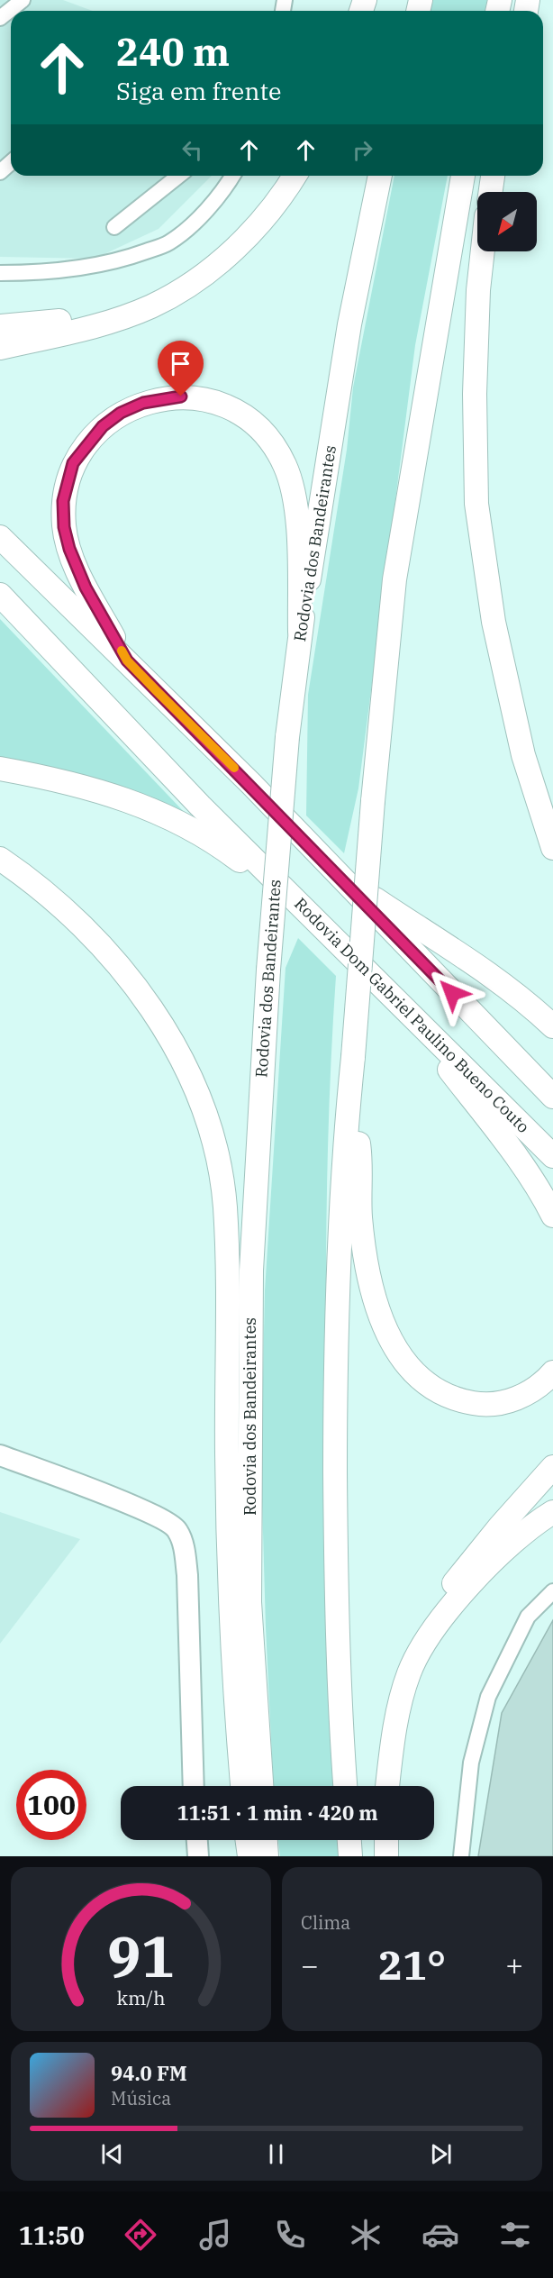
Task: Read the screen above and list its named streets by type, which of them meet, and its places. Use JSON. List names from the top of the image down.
{
  "streets": {
    "highway": ["Rodovia dos Bandeirantes", "Rodovia Dom Gabriel Paulino Bueno Couto"]
  },
  "north": "bottom left",
  "page": {
    "turn": ["240 m", "Siga em frente"],
    "limit": "100",
    "trip": "11:51 · 1 min · 420 m",
    "tile": "Clima",
    "heat": ["−", "21°", "+"],
    "song": ["94.0 FM", "Música"],
    "tabs": "11:50",
    "gauge": ["91", "km/h"]
  }
}
